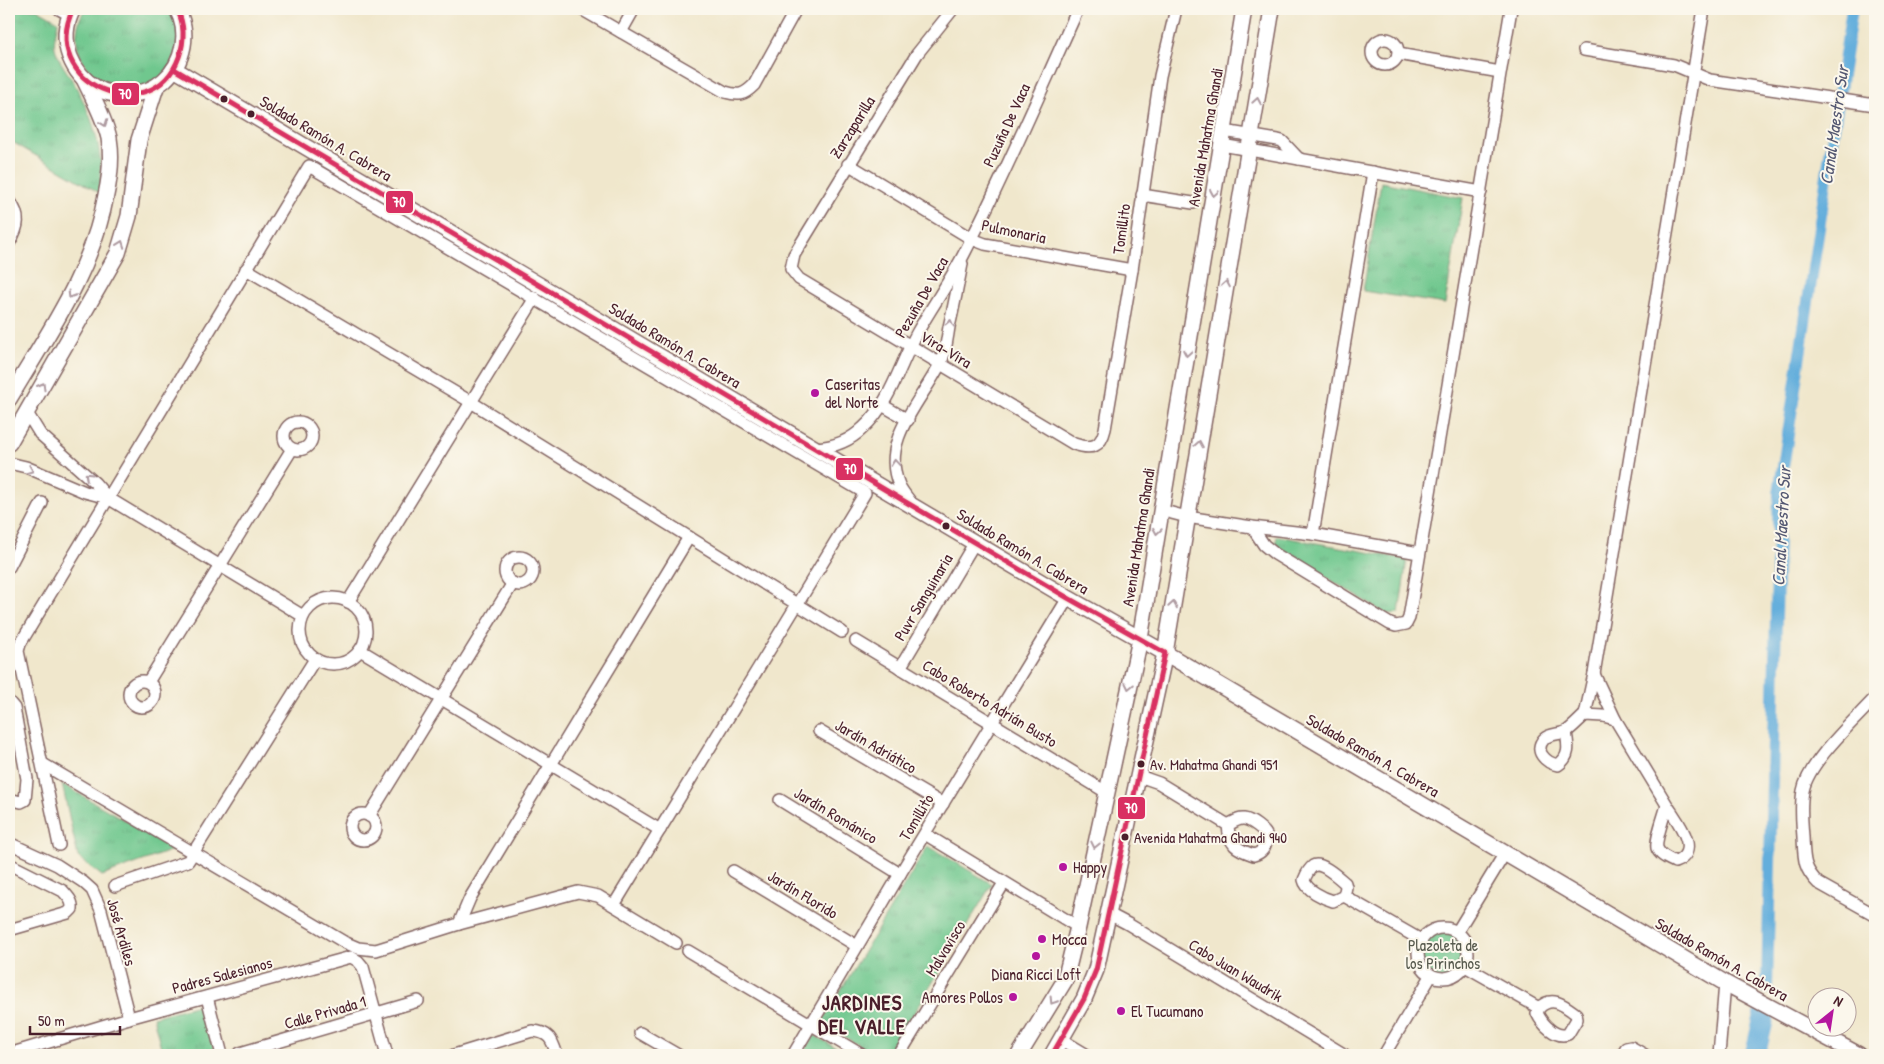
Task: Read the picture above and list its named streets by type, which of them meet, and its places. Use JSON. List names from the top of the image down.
{
  "streets": {
    "main road": ["Avenida Mahatma Ghandi", "Soldado Ramón A. Cabrera"],
    "street": [
      "Puzuña De Vaca",
      "Zarzaparilla",
      "Tomillito",
      "Pulmonaria",
      "Pezuña De Vaca",
      "Vira-Vira",
      "Puvr Sanguinaria",
      "Cabo Roberto Adrián Busto",
      "Jardín Adriático",
      "Jardín Románico",
      "Jardín Florido",
      "José Ardiles",
      "Malvavisco",
      "Cabo Juan Waudrik",
      "Padres Salesianos",
      "Calle Privada 1"
    ]
  },
  "crossings": [
    ["Puzuña De Vaca", "Pulmonaria"],
    ["Puzuña De Vaca", "Pezuña De Vaca"],
    ["Zarzaparilla", "Pulmonaria"],
    ["Zarzaparilla", "Vira-Vira"],
    ["Avenida Mahatma Ghandi", "Soldado Ramón A. Cabrera"],
    ["Avenida Mahatma Ghandi", "Cabo Roberto Adrián Busto"],
    ["Soldado Ramón A. Cabrera", "Tomillito"],
    ["Soldado Ramón A. Cabrera", "Puvr Sanguinaria"],
    ["Tomillito", "Pulmonaria"],
    ["Tomillito", "Vira-Vira"],
    ["Tomillito", "Cabo Roberto Adrián Busto"],
    ["Tomillito", "Jardín Adriático"],
    ["Tomillito", "Jardín Románico"],
    ["Tomillito", "Jardín Florido"],
    ["Pezuña De Vaca", "Vira-Vira"],
    ["Puvr Sanguinaria", "Cabo Roberto Adrián Busto"],
    ["José Ardiles", "Padres Salesianos"],
    ["Padres Salesianos", "Calle Privada 1"]
  ],
  "districts": ["JARDINES DEL VALLE"],
  "water": ["Canal Maestro Sur"],
  "parks": ["Plazoleta de los Pirinchos"],
  "places": [
    "Caseritas del Norte",
    "Av. Mahatma Ghandi 951",
    "Avenida Mahatma Ghandi 940",
    "Happy",
    "Mocca",
    "Diana Ricci Loft",
    "Amores Pollos",
    "El Tucumano"
  ],
  "lines": ["transit line 70"],
  "scale_bar": "50 m",
  "north": "top right"
}
